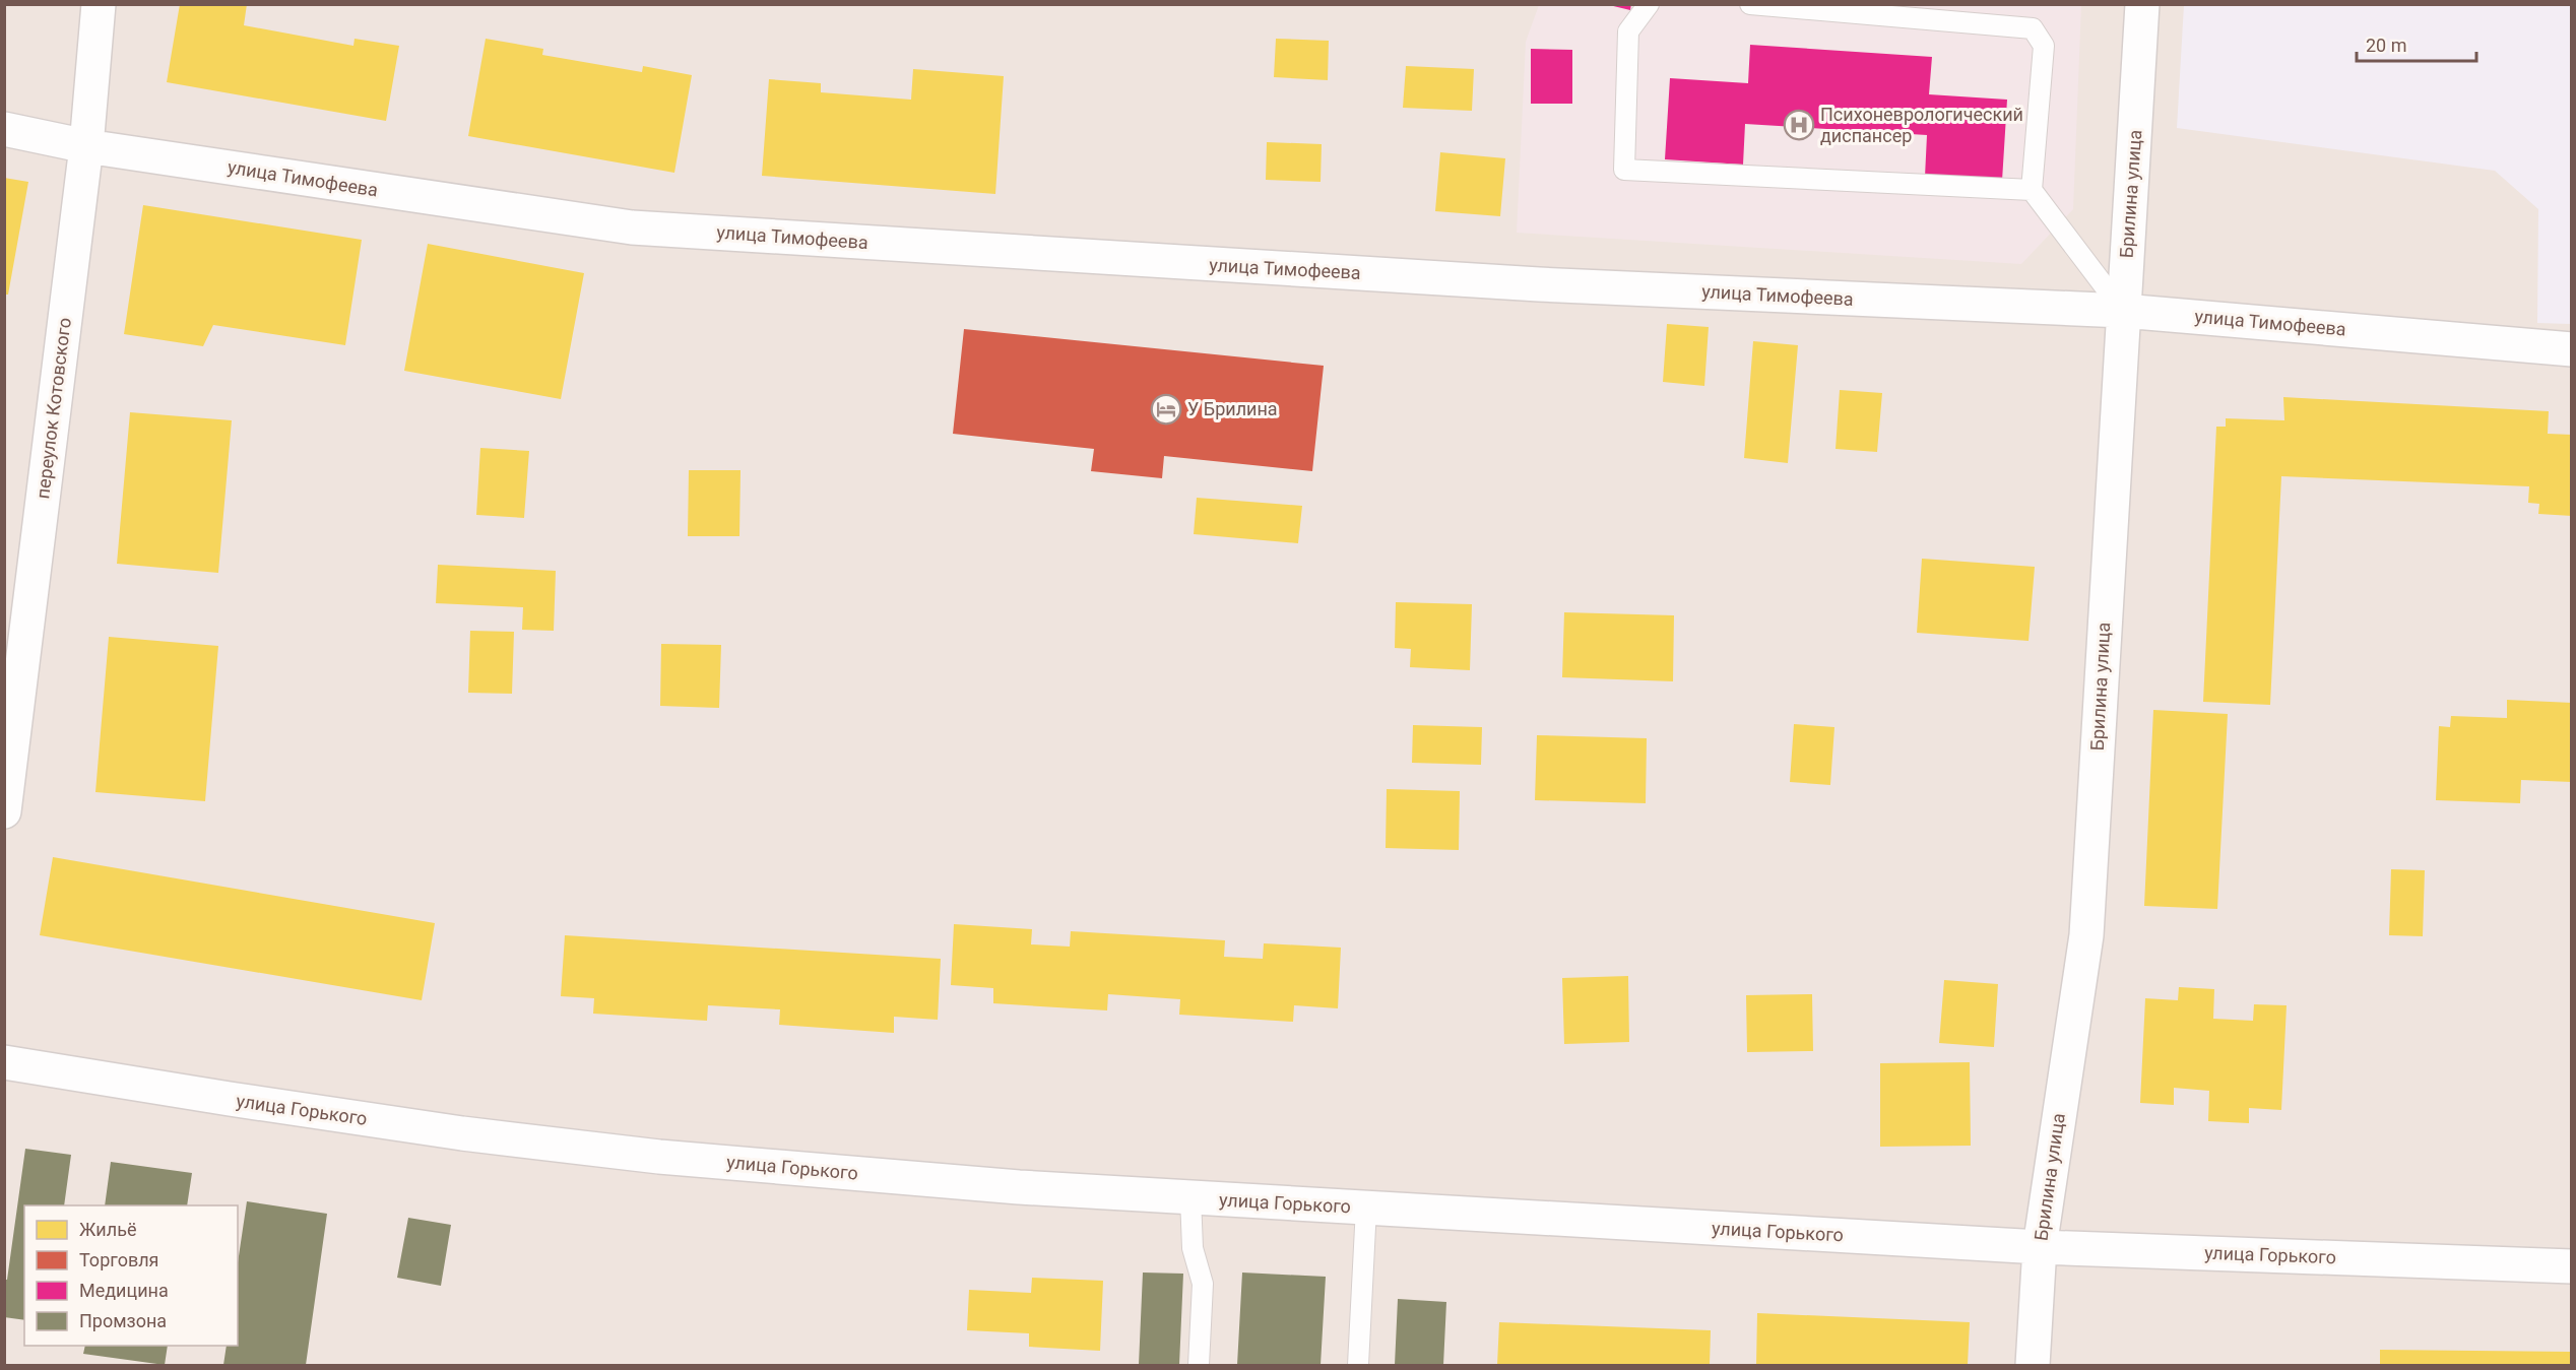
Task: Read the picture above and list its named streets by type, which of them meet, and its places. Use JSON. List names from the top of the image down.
{
  "streets": {
    "street": [
      "улица Тимофеева",
      "Брилина улица",
      "переулок Котовского",
      "улица Горького"
    ]
  },
  "crossings": [
    ["улица Тимофеева", "Брилина улица"],
    ["улица Тимофеева", "переулок Котовского"],
    ["Брилина улица", "улица Горького"]
  ],
  "places": {
    "hospital": ["Психоневрологический диспансер"],
    "hotel": ["У Брилина"]
  },
  "legend": [
    "Жильё",
    "Торговля",
    "Медицина",
    "Промзона"
  ],
  "scale_bar": "20 m"
}
